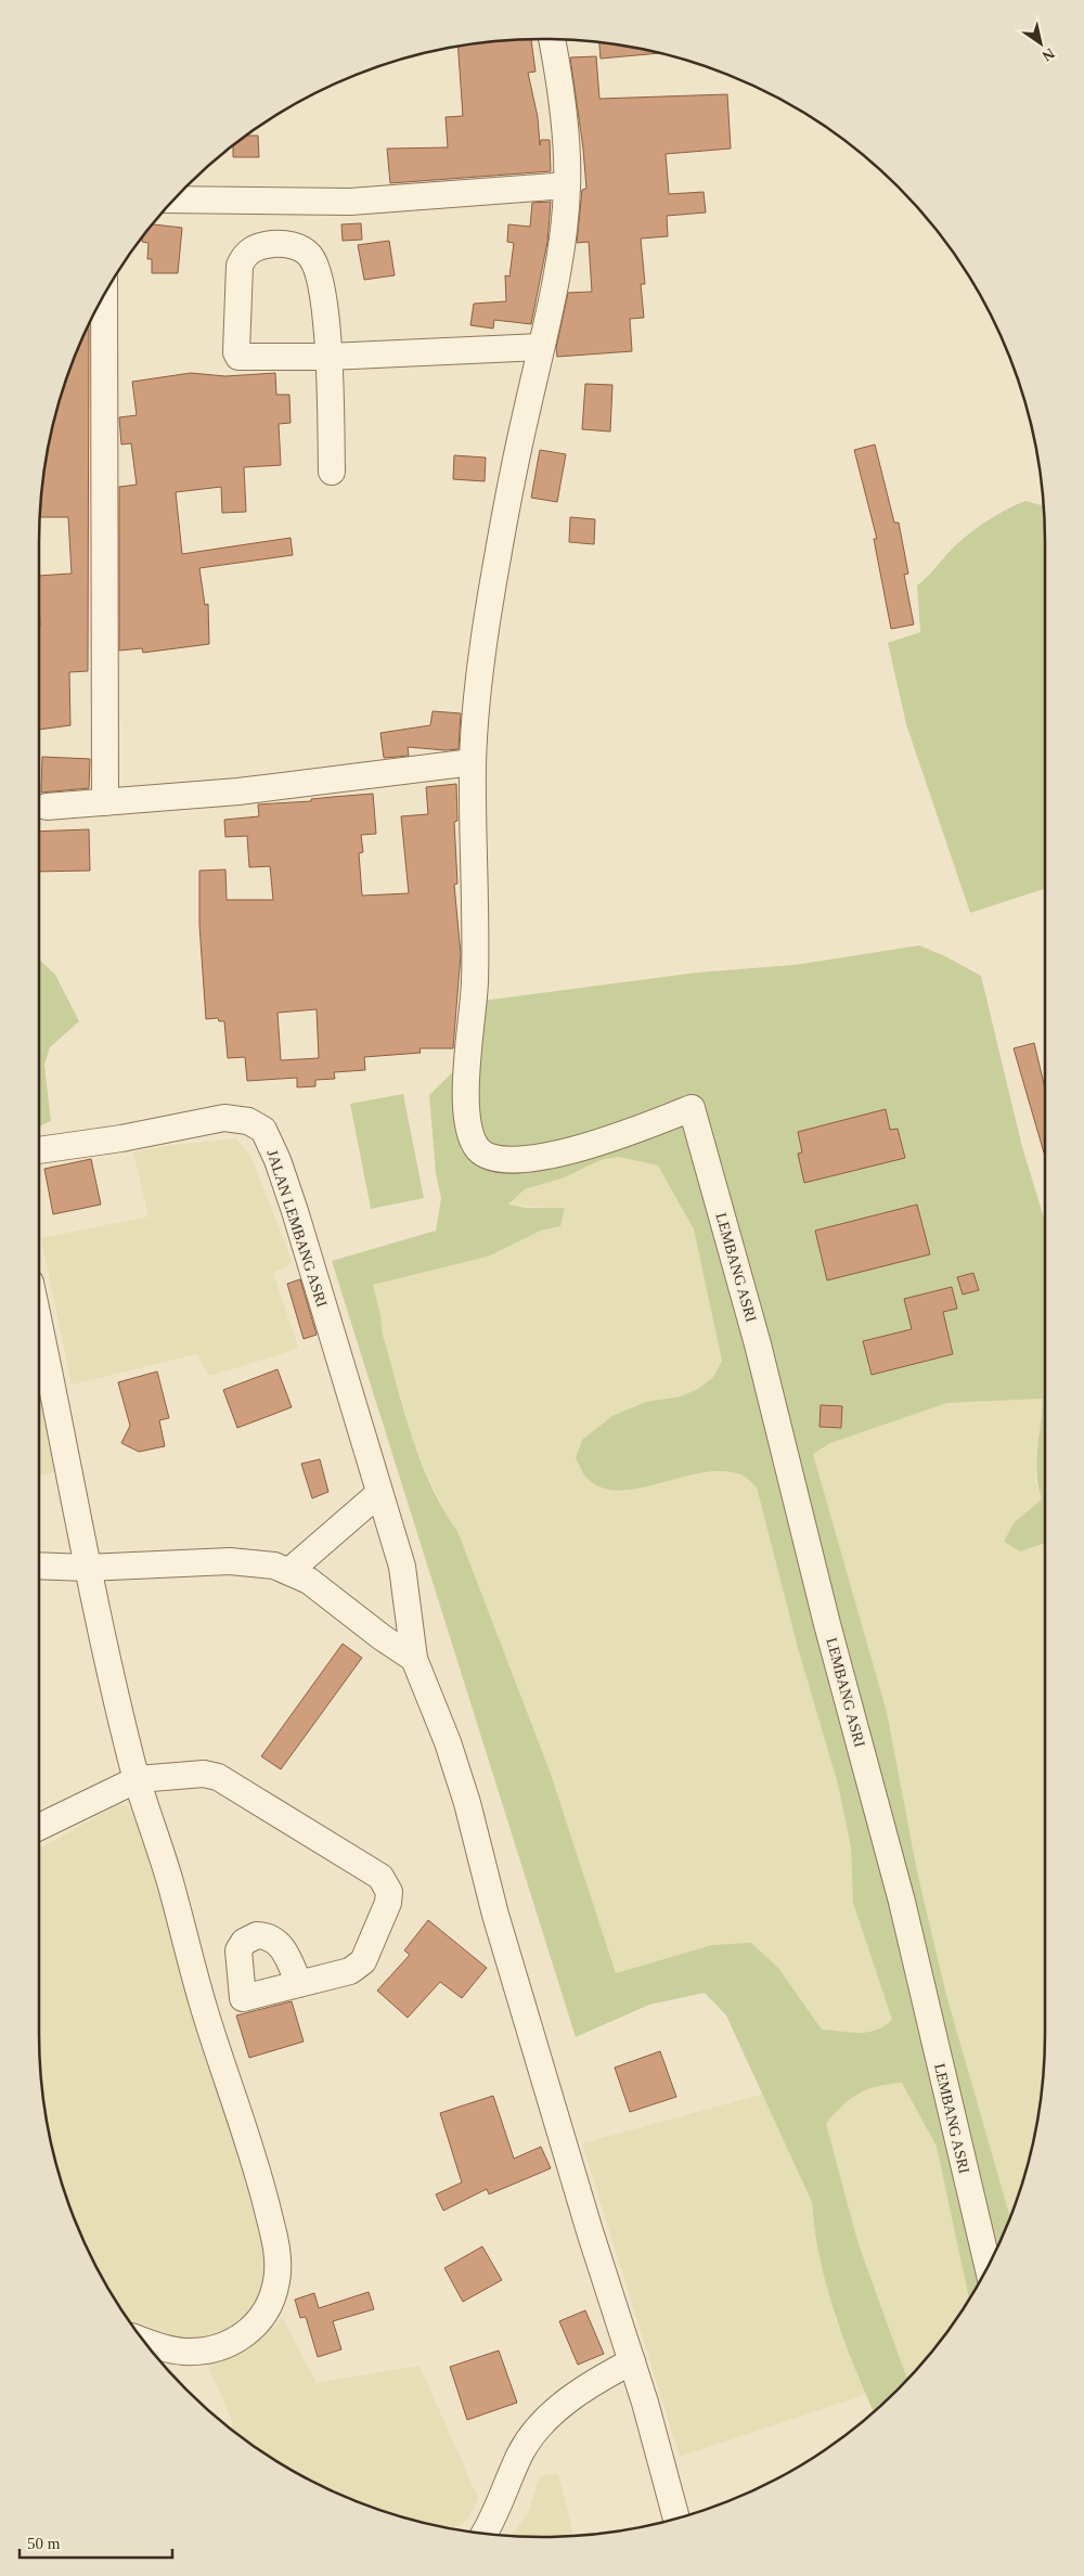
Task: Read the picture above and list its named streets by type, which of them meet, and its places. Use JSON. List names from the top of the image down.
{
  "streets": {
    "street": ["JALAN LEMBANG ASRI", "LEMBANG ASRI"]
  },
  "scale_bar": "50 m",
  "north": "bottom right"
}
